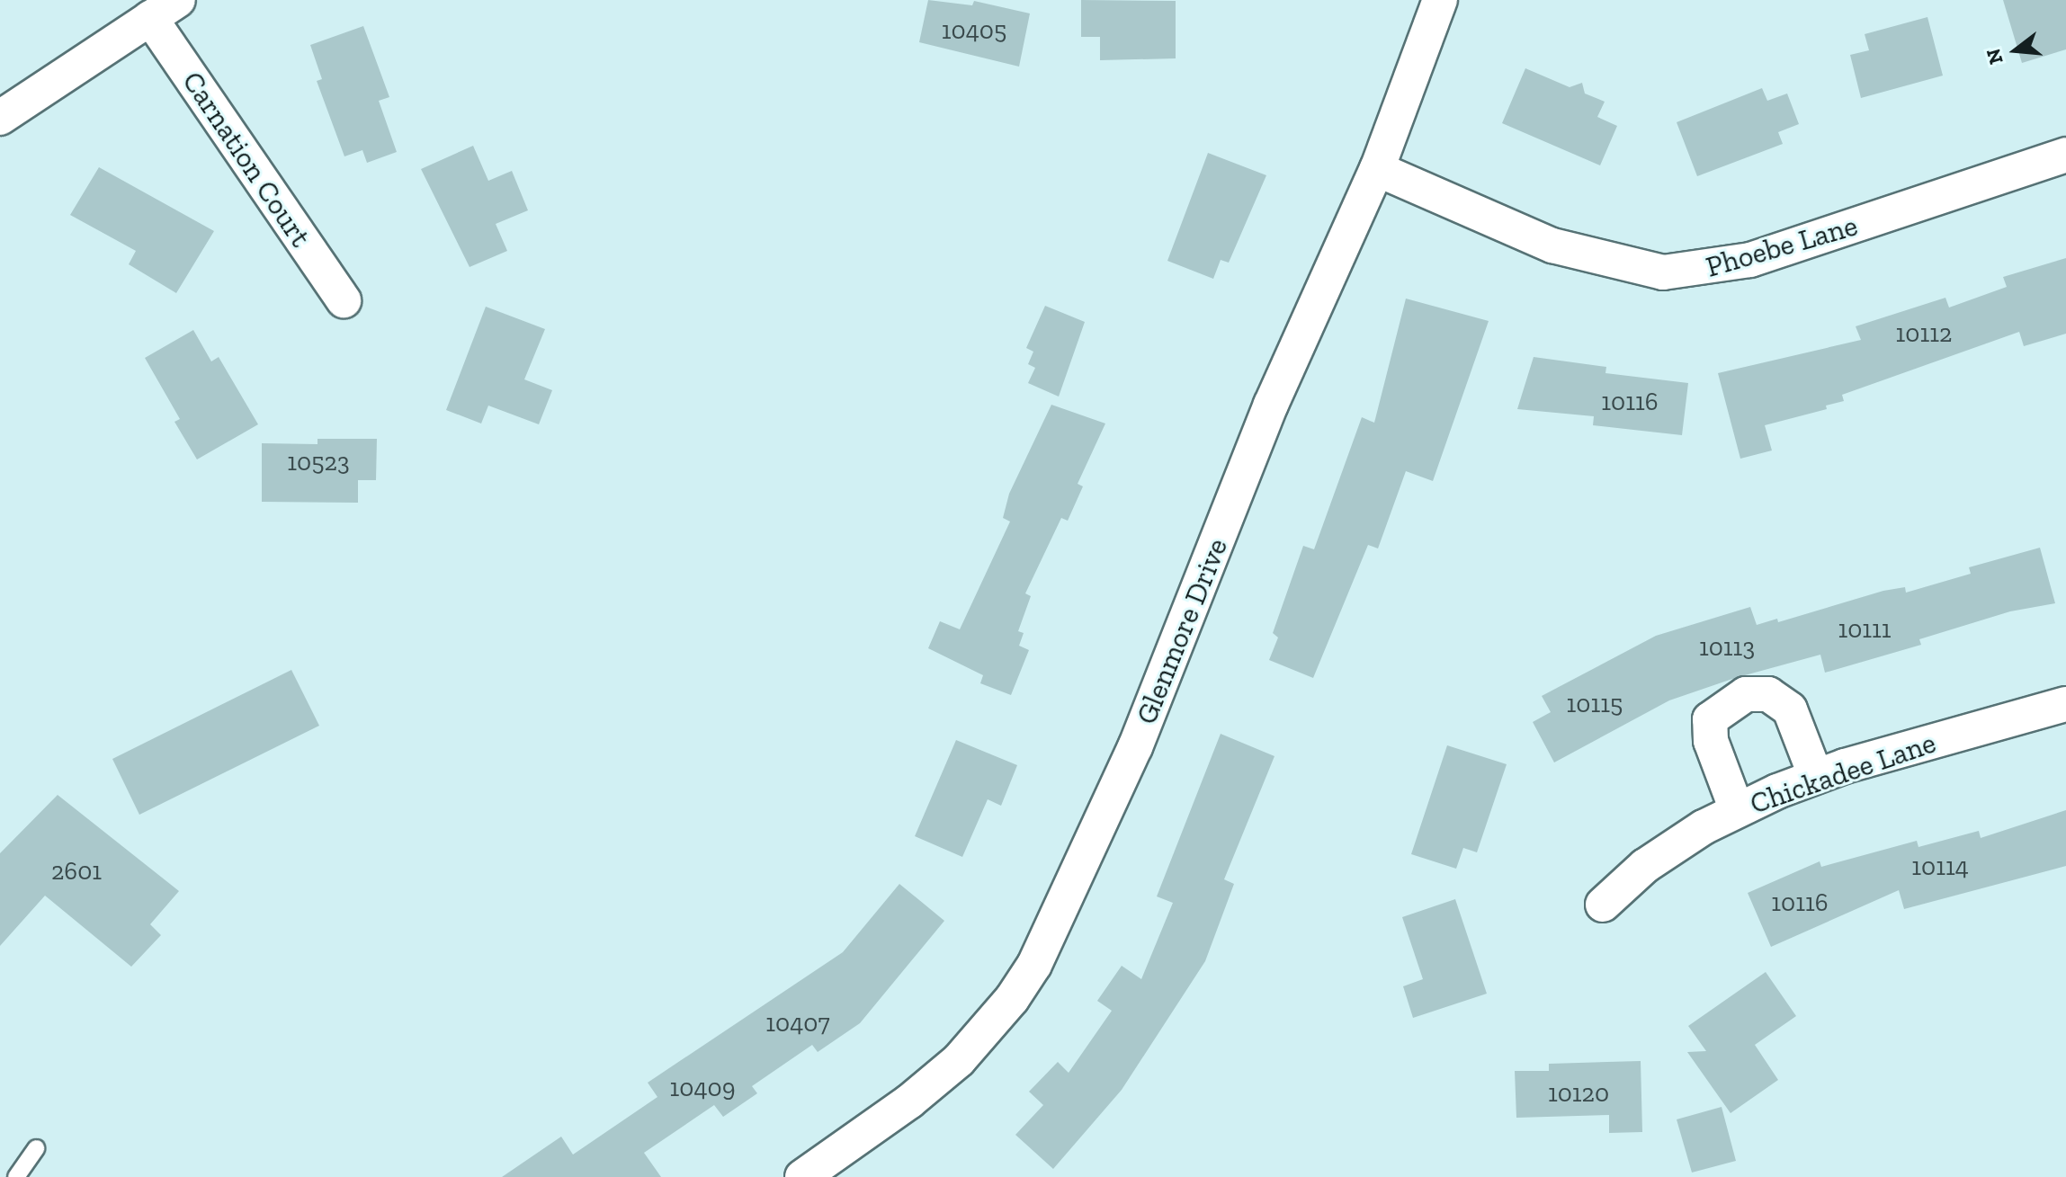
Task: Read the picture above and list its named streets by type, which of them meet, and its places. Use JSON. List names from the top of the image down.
{
  "streets": {
    "street": [
      "Carnation Court",
      "Phoebe Lane",
      "Glenmore Drive",
      "Chickadee Lane"
    ]
  },
  "crossings": [
    ["Phoebe Lane", "Glenmore Drive"]
  ],
  "house_numbers": [
    "10405",
    "10112",
    "10116",
    "10523",
    "10111",
    "10113",
    "10115",
    "10114",
    "2601",
    "10116",
    "10407",
    "10409",
    "10120"
  ],
  "north": "left"
}
